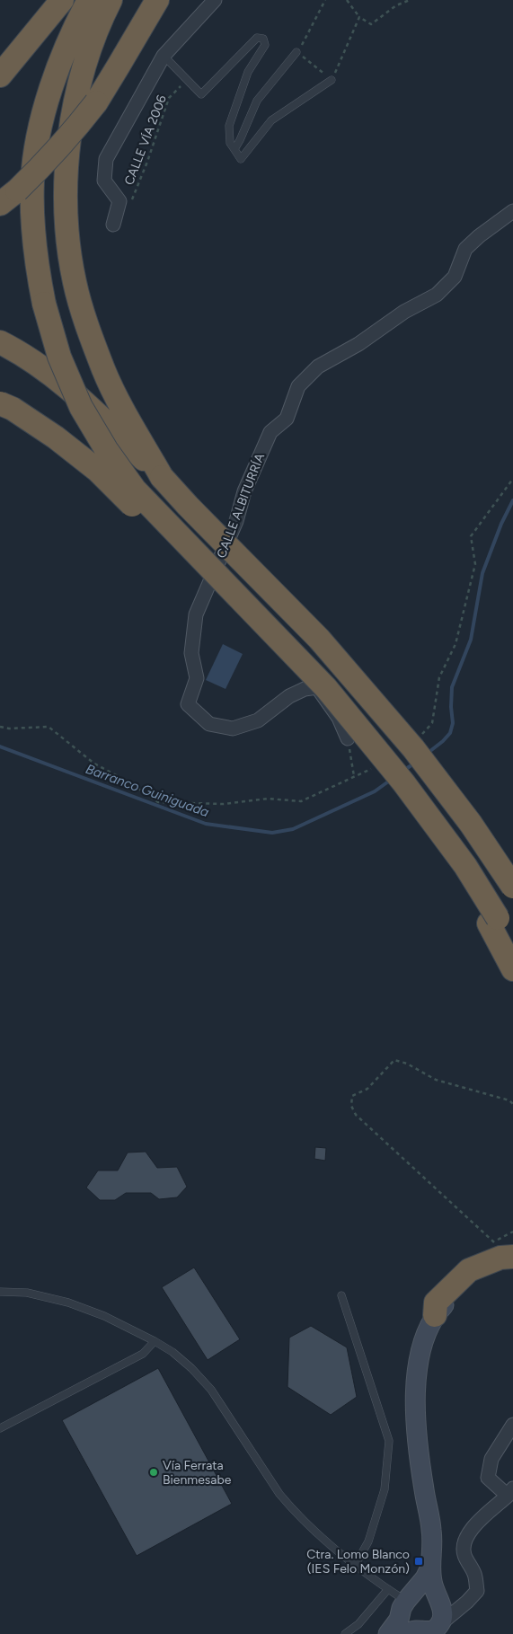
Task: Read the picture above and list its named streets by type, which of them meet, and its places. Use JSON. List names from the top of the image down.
{
  "streets": {
    "street": ["CALLE ALBITURRÍA"],
    "path": ["CALLE VÍA 2006"]
  },
  "water": ["Barranco Guiniguada"],
  "places": {
    "other": ["Vía Ferrata Bienmesabe"],
    "transit": ["Ctra. Lomo Blanco (IES Felo Monzón)"]
  }
}
